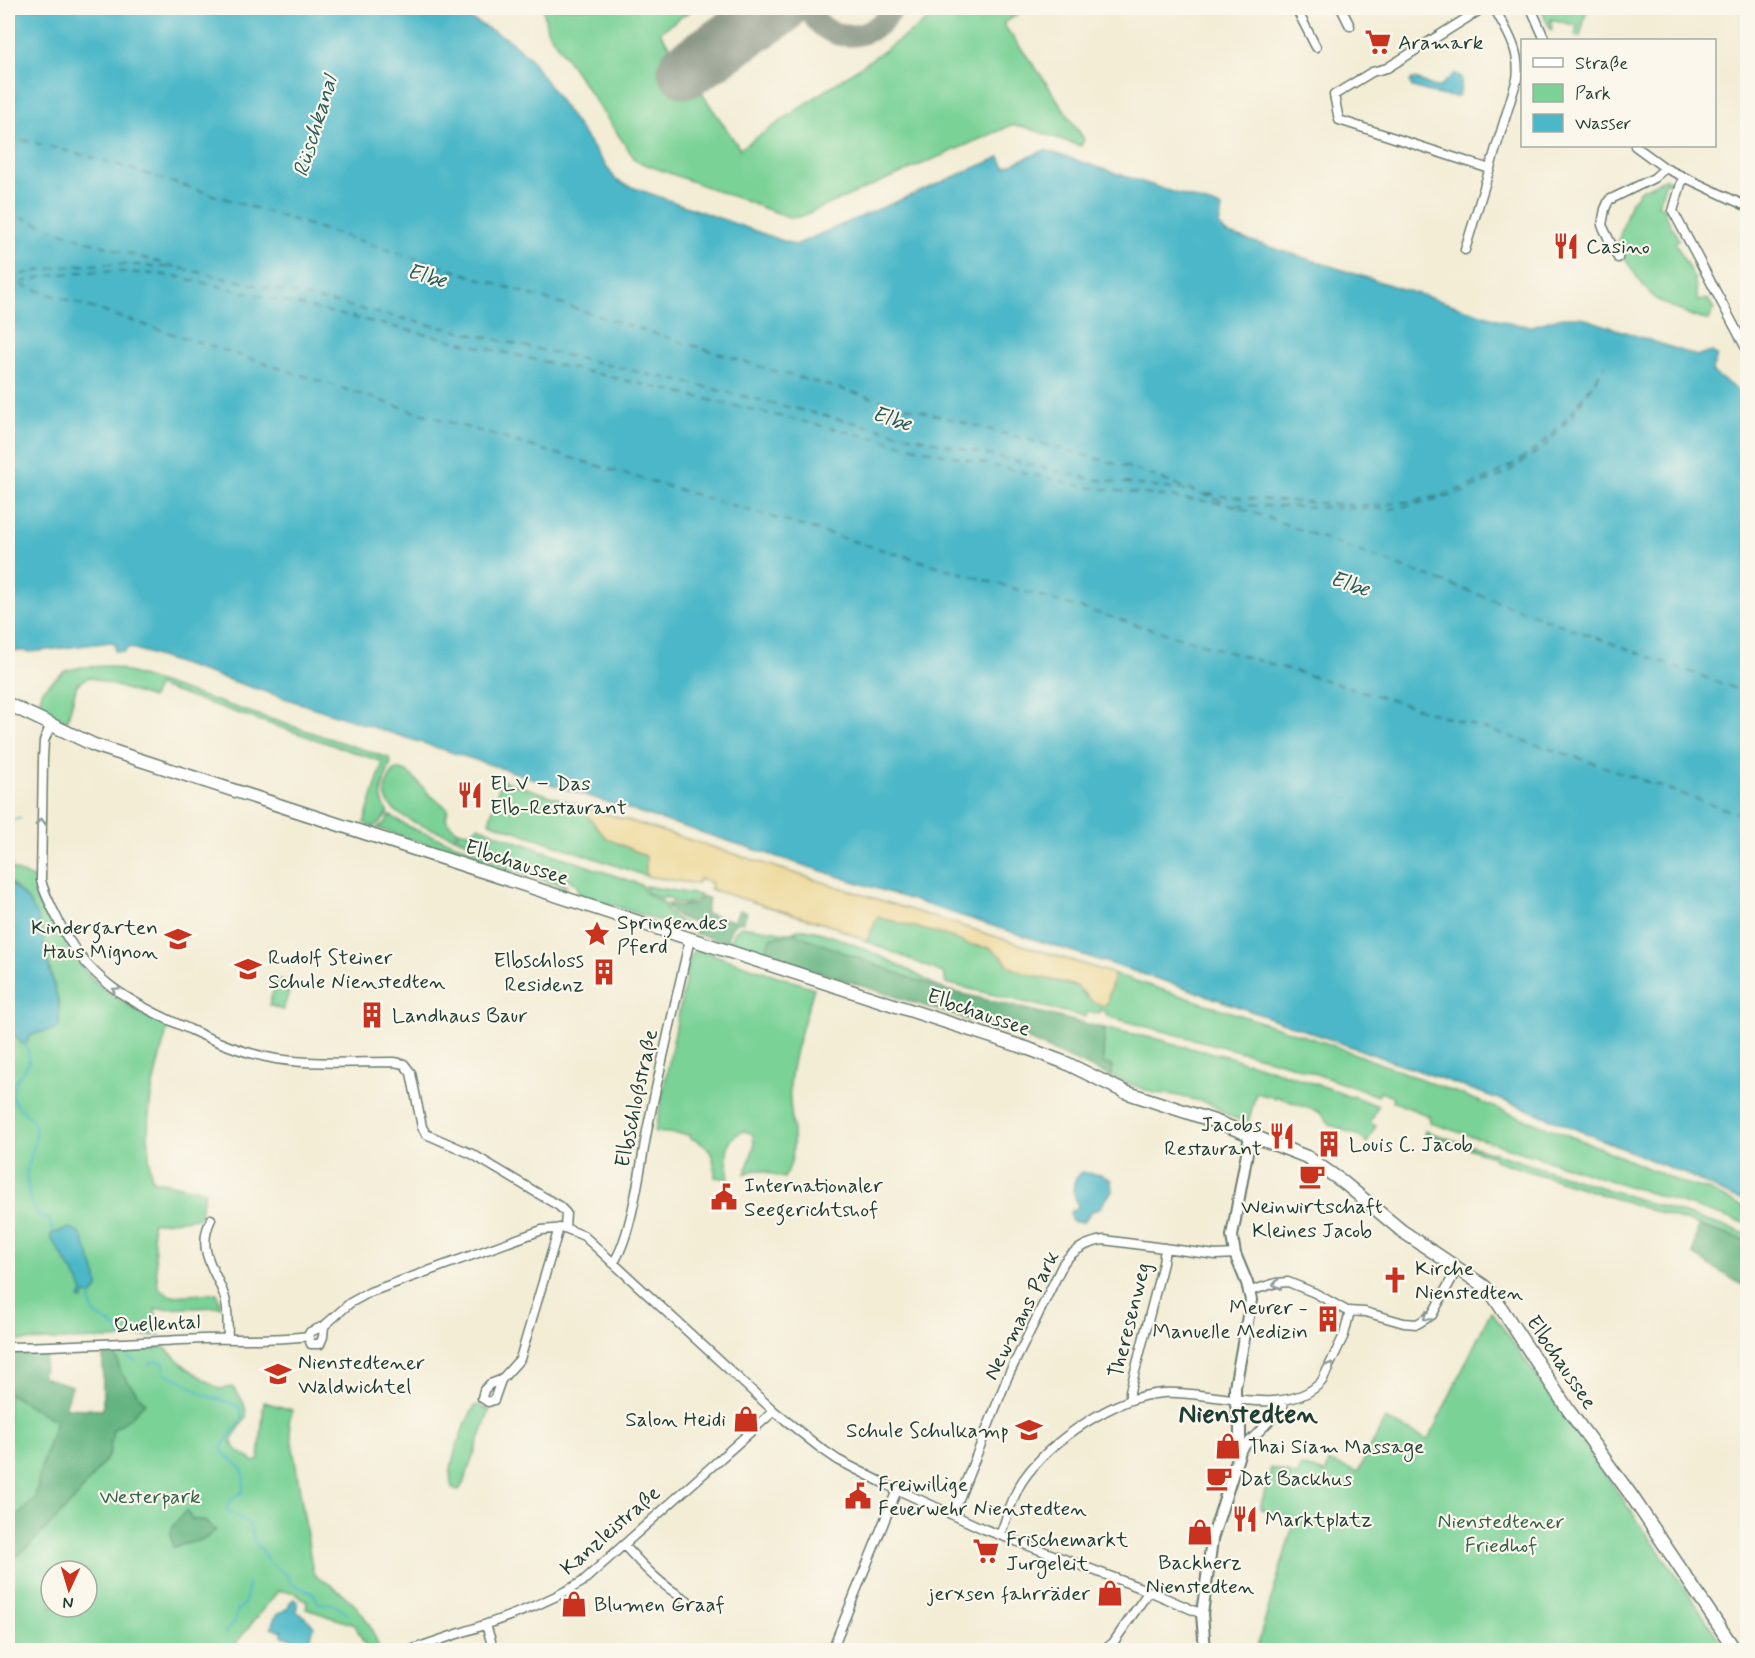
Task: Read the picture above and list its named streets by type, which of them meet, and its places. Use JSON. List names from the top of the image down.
{
  "streets": {
    "main road": ["Elbchaussee"],
    "street": [
      "Elbschloßstraße",
      "Newmans Park",
      "Theresenweg",
      "Quellental",
      "Kanzleistraße"
    ]
  },
  "crossings": [
    ["Elbchaussee", "Elbschloßstraße"],
    ["Newmans Park", "Theresenweg"]
  ],
  "districts": ["Nienstedten"],
  "water": ["Rüschkanal", "Elbe"],
  "parks": ["Westerpark", "Nienstedtener Friedhof"],
  "places": {
    "supermarket": ["Aramark", "Frischemarkt Jurgeleit"],
    "restaurant": [
      "Casino",
      "ELV – Das Elb-Restaurant",
      "Jacobs Restaurant",
      "Marktplatz"
    ],
    "place": ["Springendes Pferd"],
    "school or university": [
      "Kindergarten Haus Mignon",
      "Rudolf Steiner Schule Nienstedten",
      "Nienstedtener Waldwichtel",
      "Schule Schulkamp"
    ],
    "building": [
      "Elbschloss Residenz",
      "Landhaus Baur",
      "Louis C. Jacob",
      "Meurer - Manuelle Medizin"
    ],
    "cafe": ["Weinwirtschaft Kleines Jacob", "Dat Backhus"],
    "public building": ["Internationaler Seegerichtshof", "Freiwillige Feuerwehr Nienstedten"],
    "church": ["Kirche Nienstedten"],
    "shop": [
      "Salon Heidi",
      "Thai Siam Massage",
      "Backherz Nienstedten",
      "jerxsen fahrräder",
      "Blumen Graaf"
    ]
  },
  "legend": ["Straße", "Park", "Wasser"],
  "north": "bottom"
}
